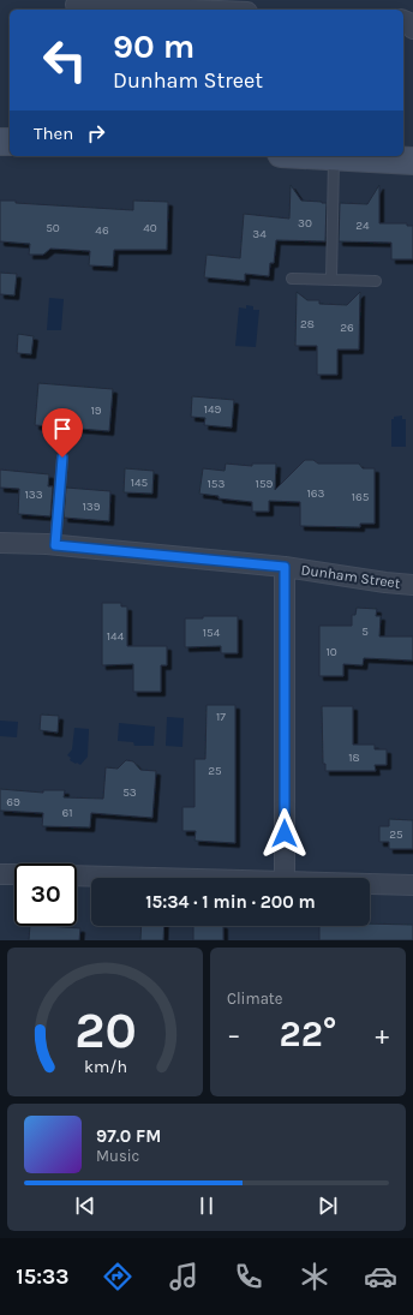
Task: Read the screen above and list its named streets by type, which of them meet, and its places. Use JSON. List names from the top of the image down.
{
  "streets": {
    "street": ["Dunham Street"]
  },
  "house_numbers": [
    "30",
    "24",
    "50",
    "40",
    "46",
    "34",
    "28",
    "26",
    "149",
    "19",
    "145",
    "153",
    "159",
    "163",
    "133",
    "165",
    "139",
    "5",
    "154",
    "144",
    "10",
    "17",
    "18",
    "25",
    "53",
    "69",
    "61",
    "25"
  ],
  "page": {
    "turn": ["90 m", "Dunham Street"],
    "then": "Then",
    "limit": "30",
    "trip": "15:34 · 1 min · 200 m",
    "tile": "Climate",
    "heat": ["−", "22°", "+"],
    "song": ["97.0 FM", "Music"],
    "tabs": "15:33",
    "gauge": ["20", "km/h"]
  }
}
